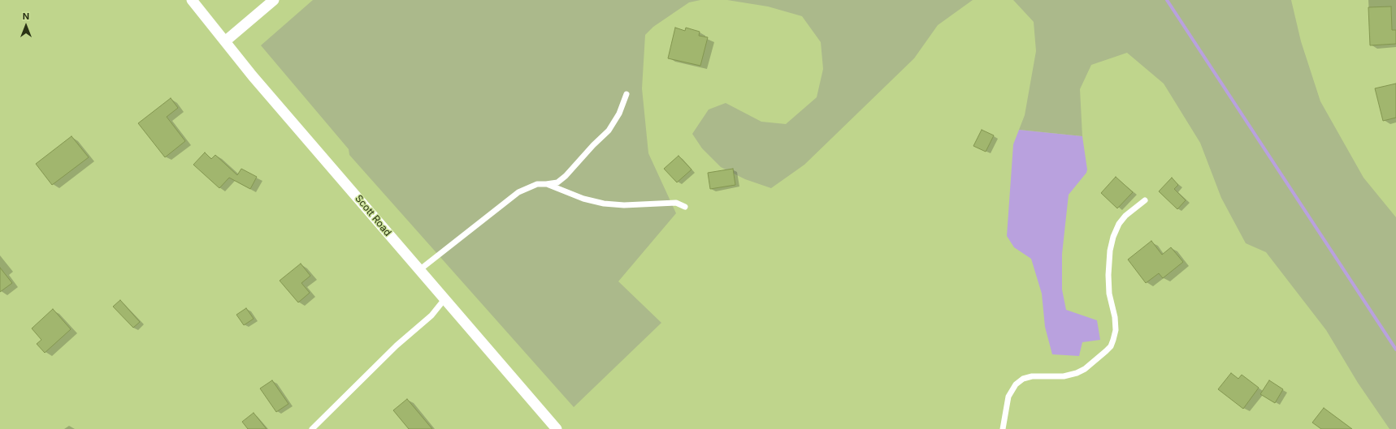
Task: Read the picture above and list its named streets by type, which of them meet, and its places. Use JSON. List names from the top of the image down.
{
  "streets": {
    "street": ["Scott Road"]
  },
  "north": "top"
}
